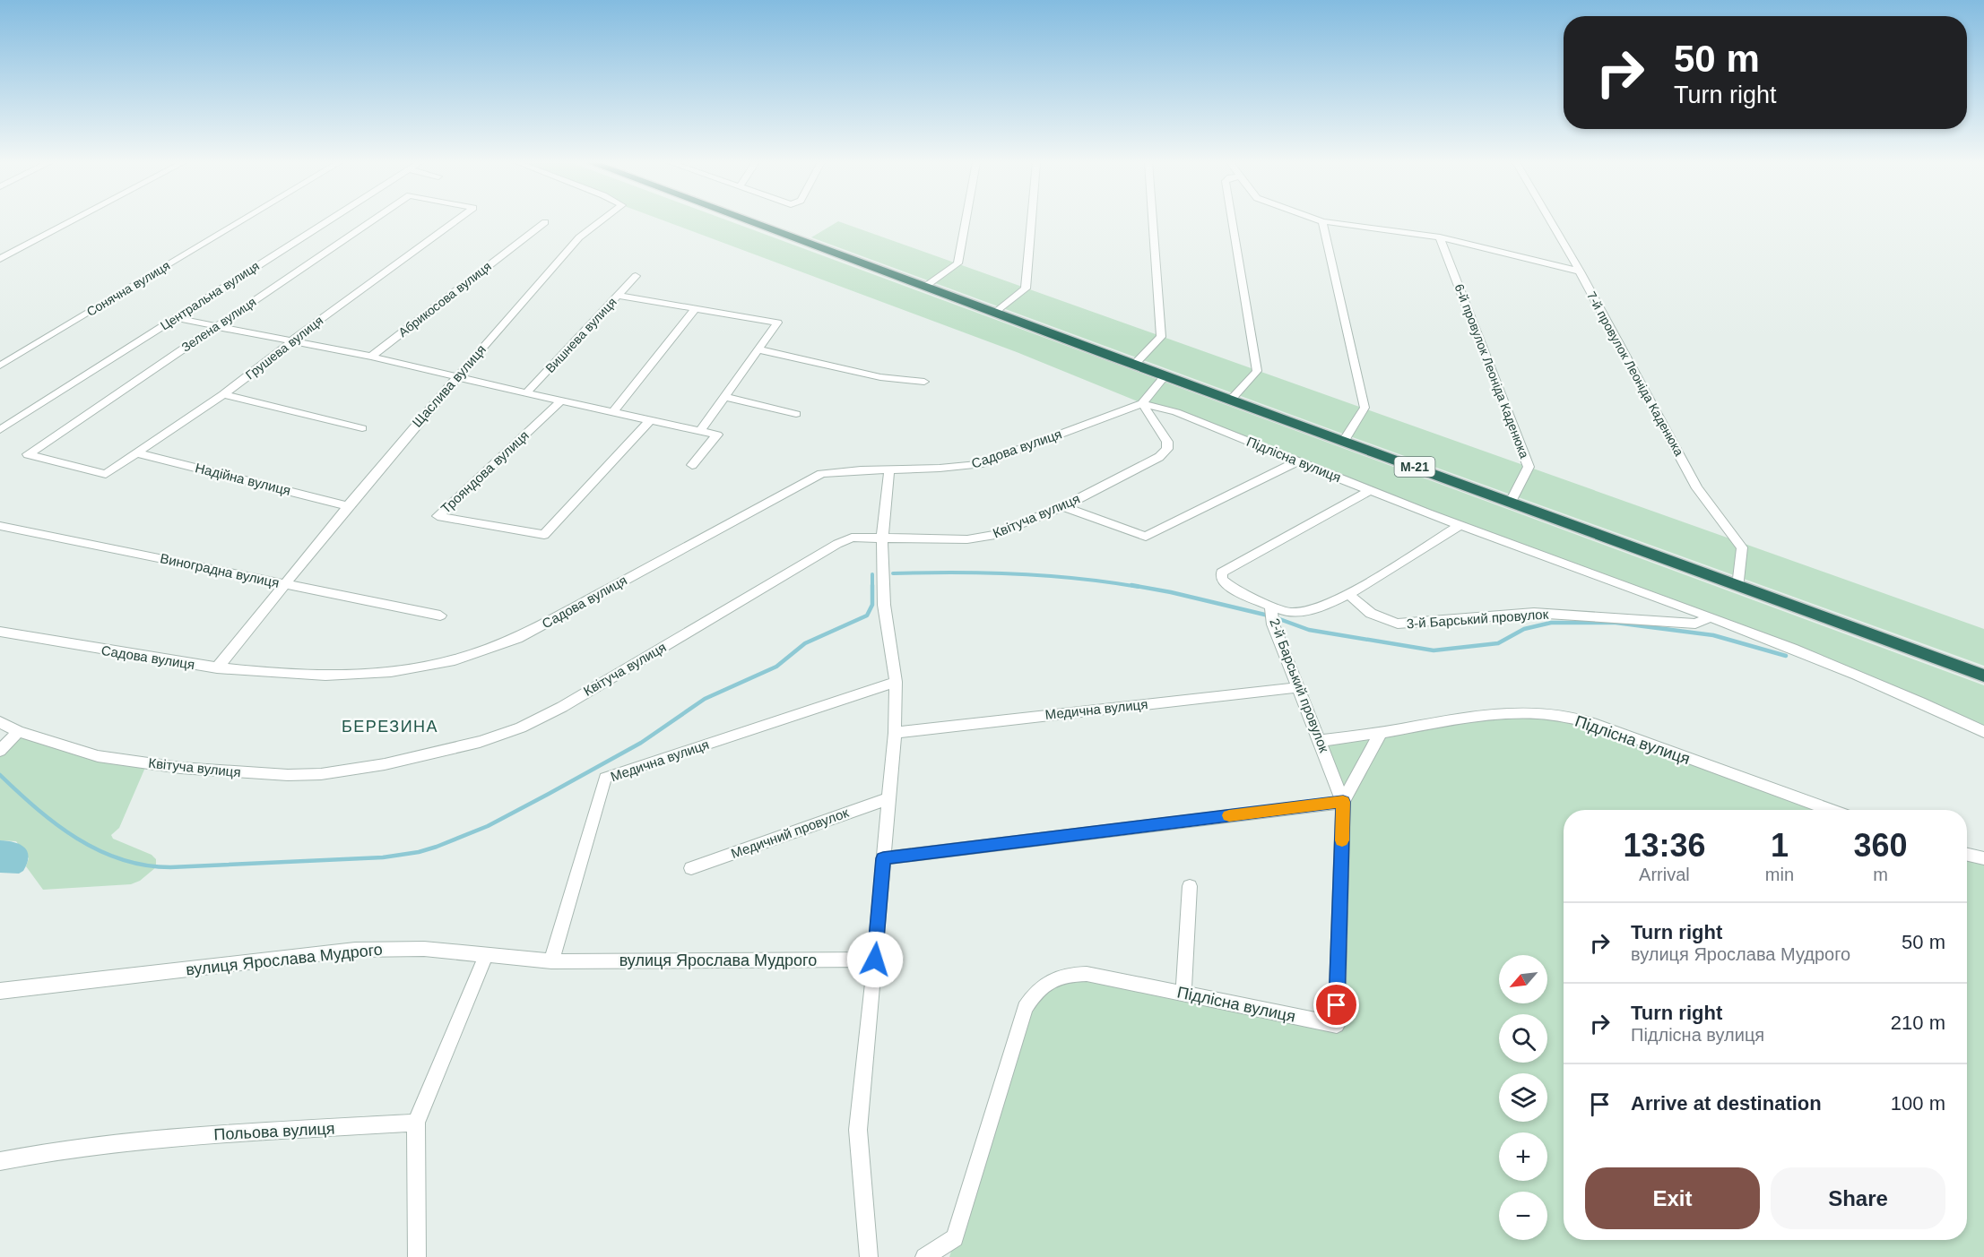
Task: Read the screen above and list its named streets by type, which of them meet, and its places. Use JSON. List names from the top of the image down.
{
  "streets": {
    "highway": ["М-21"],
    "street": [
      "Сонячна вулиця",
      "Центральна вулиця",
      "Абрикосова вулиця",
      "Зелена вулиця",
      "Вишнева вулиця",
      "Грушева вулиця",
      "6-й провулок Леоніда Каденюка",
      "7-й провулок Леоніда Каденюка",
      "Щаслива вулиця",
      "Садова вулиця",
      "Підлісна вулиця",
      "Трояндова вулиця",
      "Надійна вулиця",
      "Квітуча вулиця",
      "Виноградна вулиця",
      "3-й Барський провулок",
      "2-й Барський провулок",
      "Медична вулиця",
      "Медичний провулок",
      "вулиця Ярослава Мудрого",
      "Польова вулиця"
    ]
  },
  "crossings": [
    ["Зелена вулиця", "Грушева вулиця"],
    ["Грушева вулиця", "Надійна вулиця"],
    ["6-й провулок Леоніда Каденюка", "М-21"],
    ["7-й провулок Леоніда Каденюка", "М-21"],
    ["Щаслива вулиця", "Садова вулиця"],
    ["Щаслива вулиця", "Надійна вулиця"],
    ["Щаслива вулиця", "Виноградна вулиця"],
    ["Садова вулиця", "Підлісна вулиця"],
    ["Садова вулиця", "Квітуча вулиця"],
    ["Підлісна вулиця", "Квітуча вулиця"],
    ["Підлісна вулиця", "3-й Барський провулок"],
    ["Підлісна вулиця", "2-й Барський провулок"],
    ["2-й Барський провулок", "Медична вулиця"],
    ["Медична вулиця", "вулиця Ярослава Мудрого"]
  ],
  "districts": ["БЕРЕЗИНА"],
  "north": "bottom left",
  "page": {
    "turn": ["50 m", "Turn right"],
    "eta": [
      "13:36",
      "Arrival",
      "1",
      "min",
      "360",
      "m"
    ],
    "list": [
      {
        "name": "Turn right",
        "note": "вулиця Ярослава Мудрого",
        "value": "50 m"
      },
      {
        "name": "Turn right",
        "note": "Підлісна вулиця",
        "value": "210 m"
      },
      {
        "name": "Arrive at destination",
        "value": "100 m"
      }
    ],
    "map_buttons": ["+", "−"],
    "buttons": ["Exit", "Share"]
  }
}
